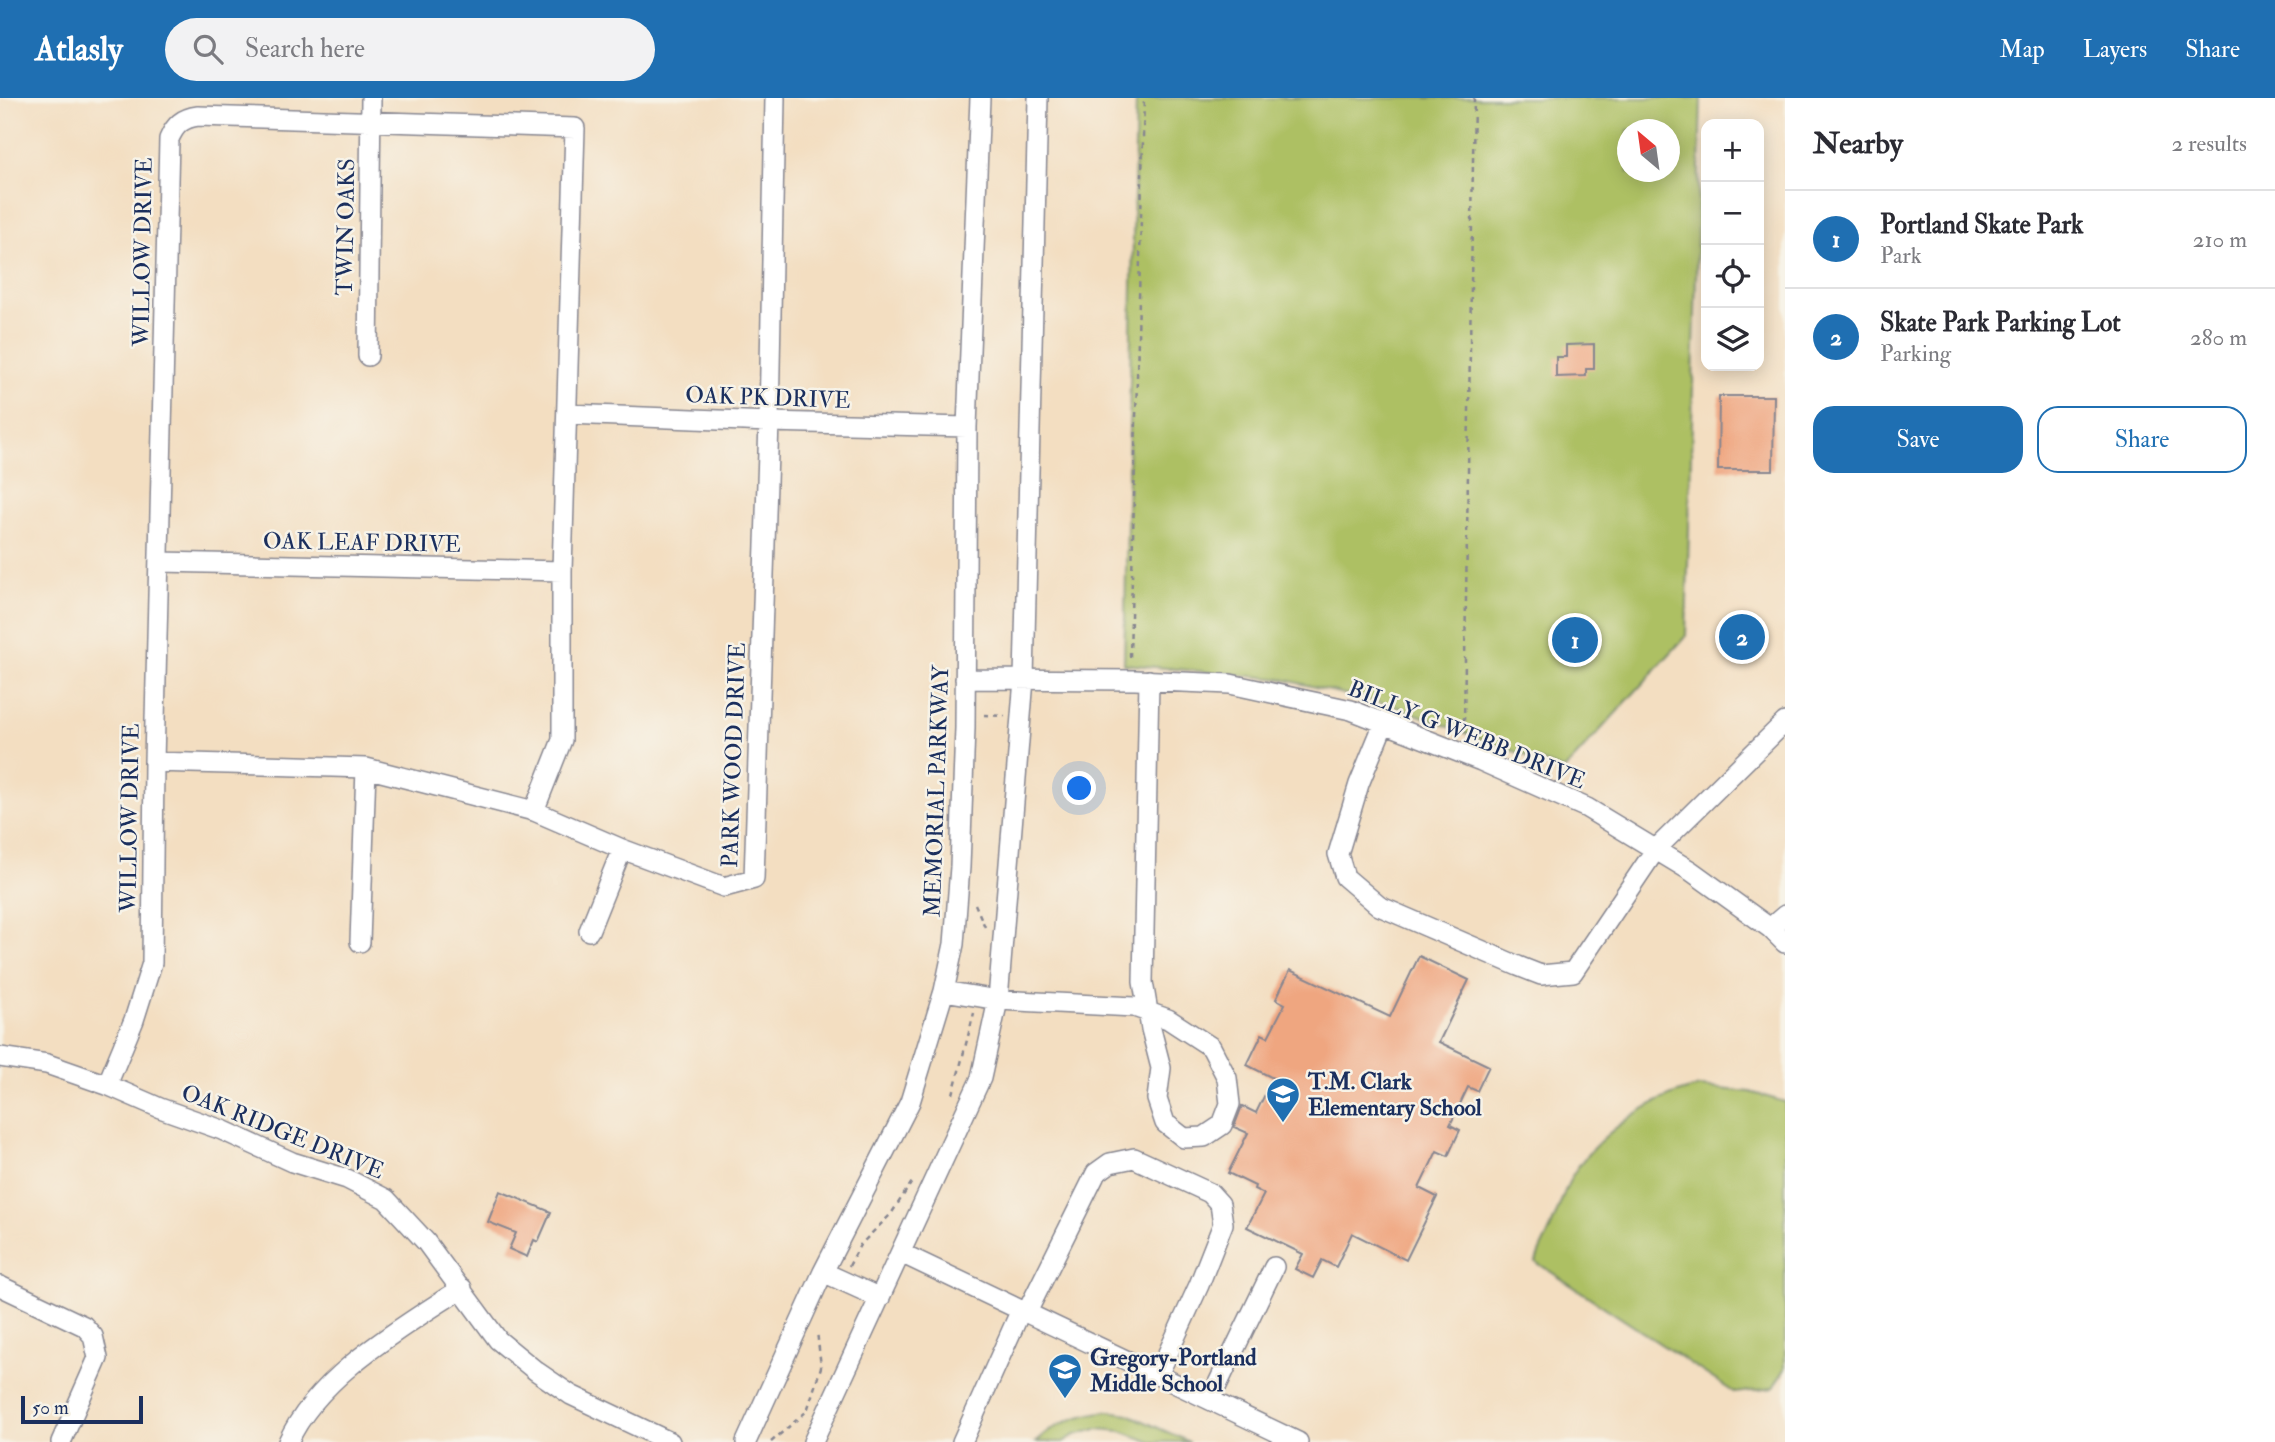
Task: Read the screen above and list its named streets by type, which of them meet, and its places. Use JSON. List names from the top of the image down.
{
  "streets": {
    "street": [
      "TWIN OAKS",
      "WILLOW DRIVE",
      "OAK PK DRIVE",
      "OAK LEAF DRIVE",
      "BILLY G WEBB DRIVE",
      "PARK WOOD DRIVE",
      "MEMORIAL PARKWAY",
      "OAK RIDGE DRIVE"
    ]
  },
  "crossings": [
    ["TWIN OAKS", "WILLOW DRIVE"],
    ["WILLOW DRIVE", "OAK PK DRIVE"],
    ["WILLOW DRIVE", "OAK LEAF DRIVE"],
    ["WILLOW DRIVE", "PARK WOOD DRIVE"],
    ["WILLOW DRIVE", "OAK RIDGE DRIVE"],
    ["OAK PK DRIVE", "PARK WOOD DRIVE"],
    ["OAK PK DRIVE", "MEMORIAL PARKWAY"],
    ["BILLY G WEBB DRIVE", "MEMORIAL PARKWAY"]
  ],
  "places": {
    "school or university": ["T.M. Clark Elementary School", "Gregory-Portland Middle School"]
  },
  "scale_bar": "50 m",
  "north": "top left",
  "page": {
    "header": "Atlasly",
    "search": "Search here",
    "nav": ["Map", "Layers", "Share"],
    "heading": ["Nearby", "2 results"],
    "map_buttons": ["+", "−"],
    "list": [
      {
        "mark": "1",
        "name": "Portland Skate Park",
        "note": "Park",
        "value": "210 m"
      },
      {
        "mark": "2",
        "name": "Skate Park Parking Lot",
        "note": "Parking",
        "value": "280 m"
      }
    ],
    "buttons": ["Save", "Share"],
    "pins": ["2", "1"],
    "scale": "50 m"
  }
}
